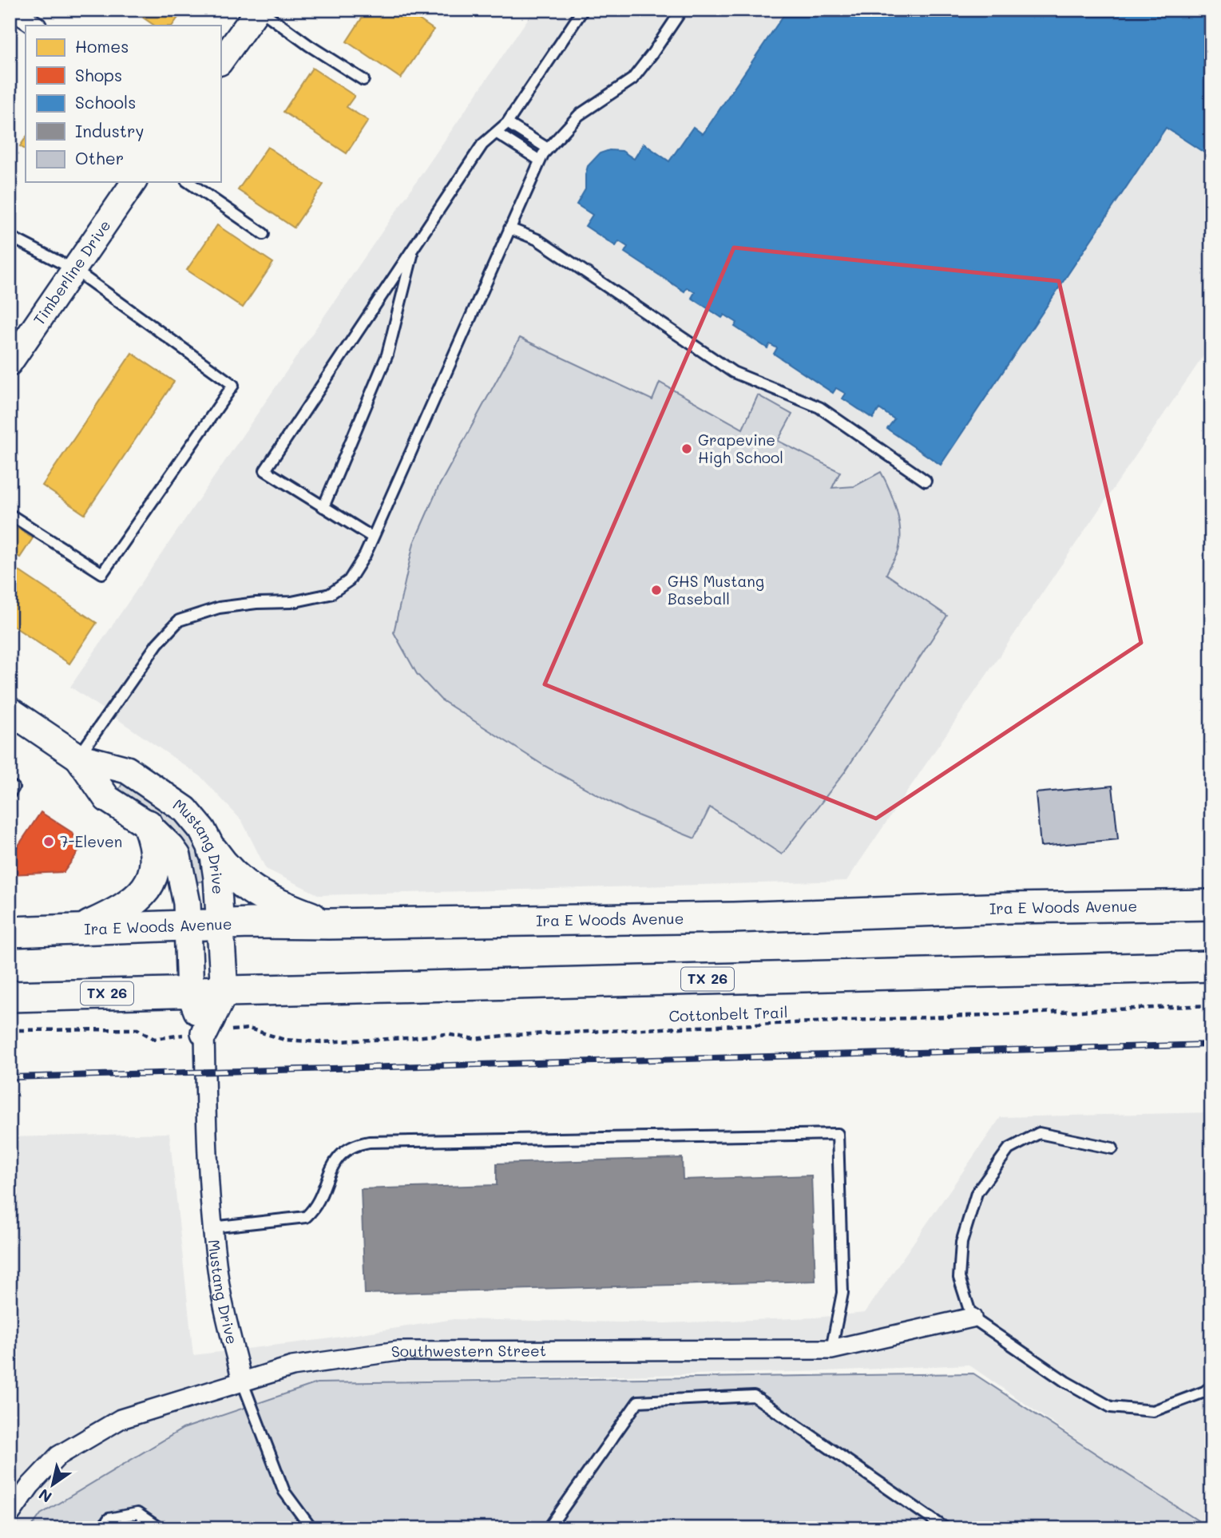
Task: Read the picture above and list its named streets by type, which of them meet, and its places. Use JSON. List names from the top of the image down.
{
  "streets": {
    "main road": ["Mustang Drive", "Ira E Woods Avenue", "TX 26"],
    "street": ["Timberline Drive", "Southwestern Street"],
    "path": ["Cottonbelt Trail"]
  },
  "crossings": [
    ["Mustang Drive", "Ira E Woods Avenue"],
    ["Mustang Drive", "TX 26"],
    ["Mustang Drive", "Cottonbelt Trail"],
    ["Mustang Drive", "Southwestern Street"]
  ],
  "places": ["Grapevine High School", "GHS Mustang Baseball", "7-Eleven"],
  "legend": [
    "Homes",
    "Shops",
    "Schools",
    "Industry",
    "Other"
  ],
  "north": "bottom left"
}
